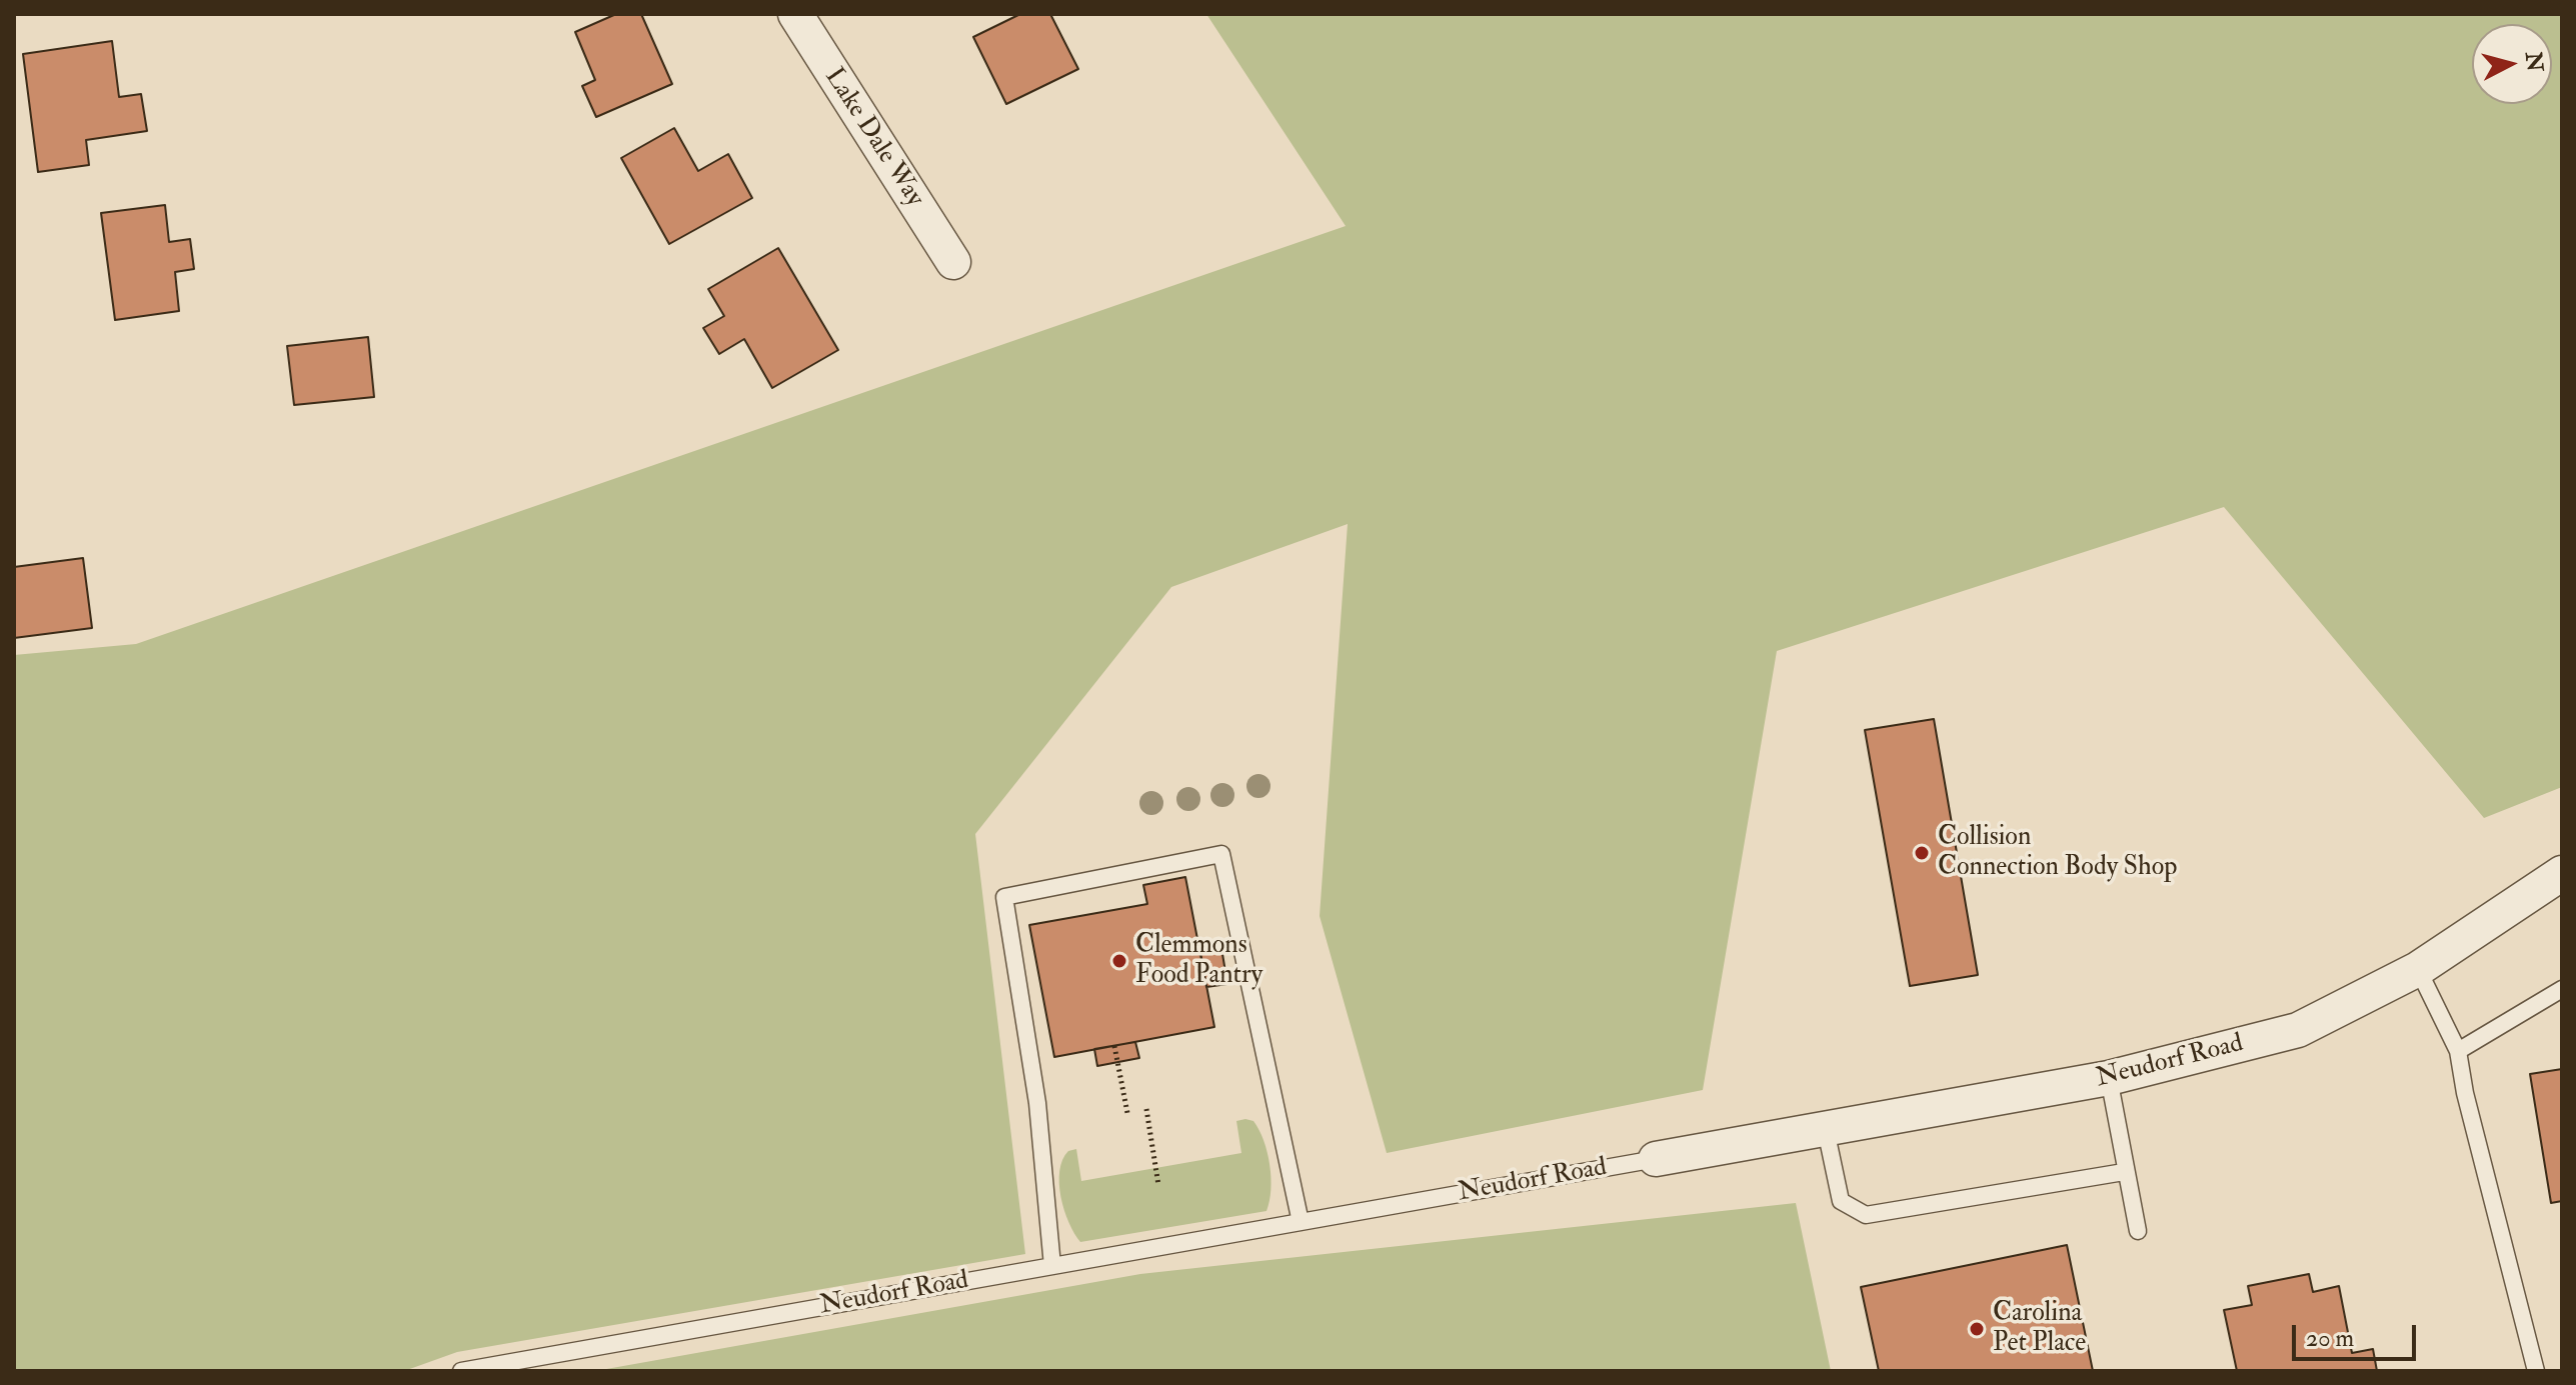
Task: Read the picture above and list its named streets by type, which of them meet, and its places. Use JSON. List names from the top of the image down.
{
  "streets": {
    "street": ["Lake Dale Way", "Neudorf Road"]
  },
  "places": ["Collision Connection Body Shop", "Clemmons Food Pantry", "Carolina Pet Place"],
  "scale_bar": "20 m",
  "north": "right"
}
